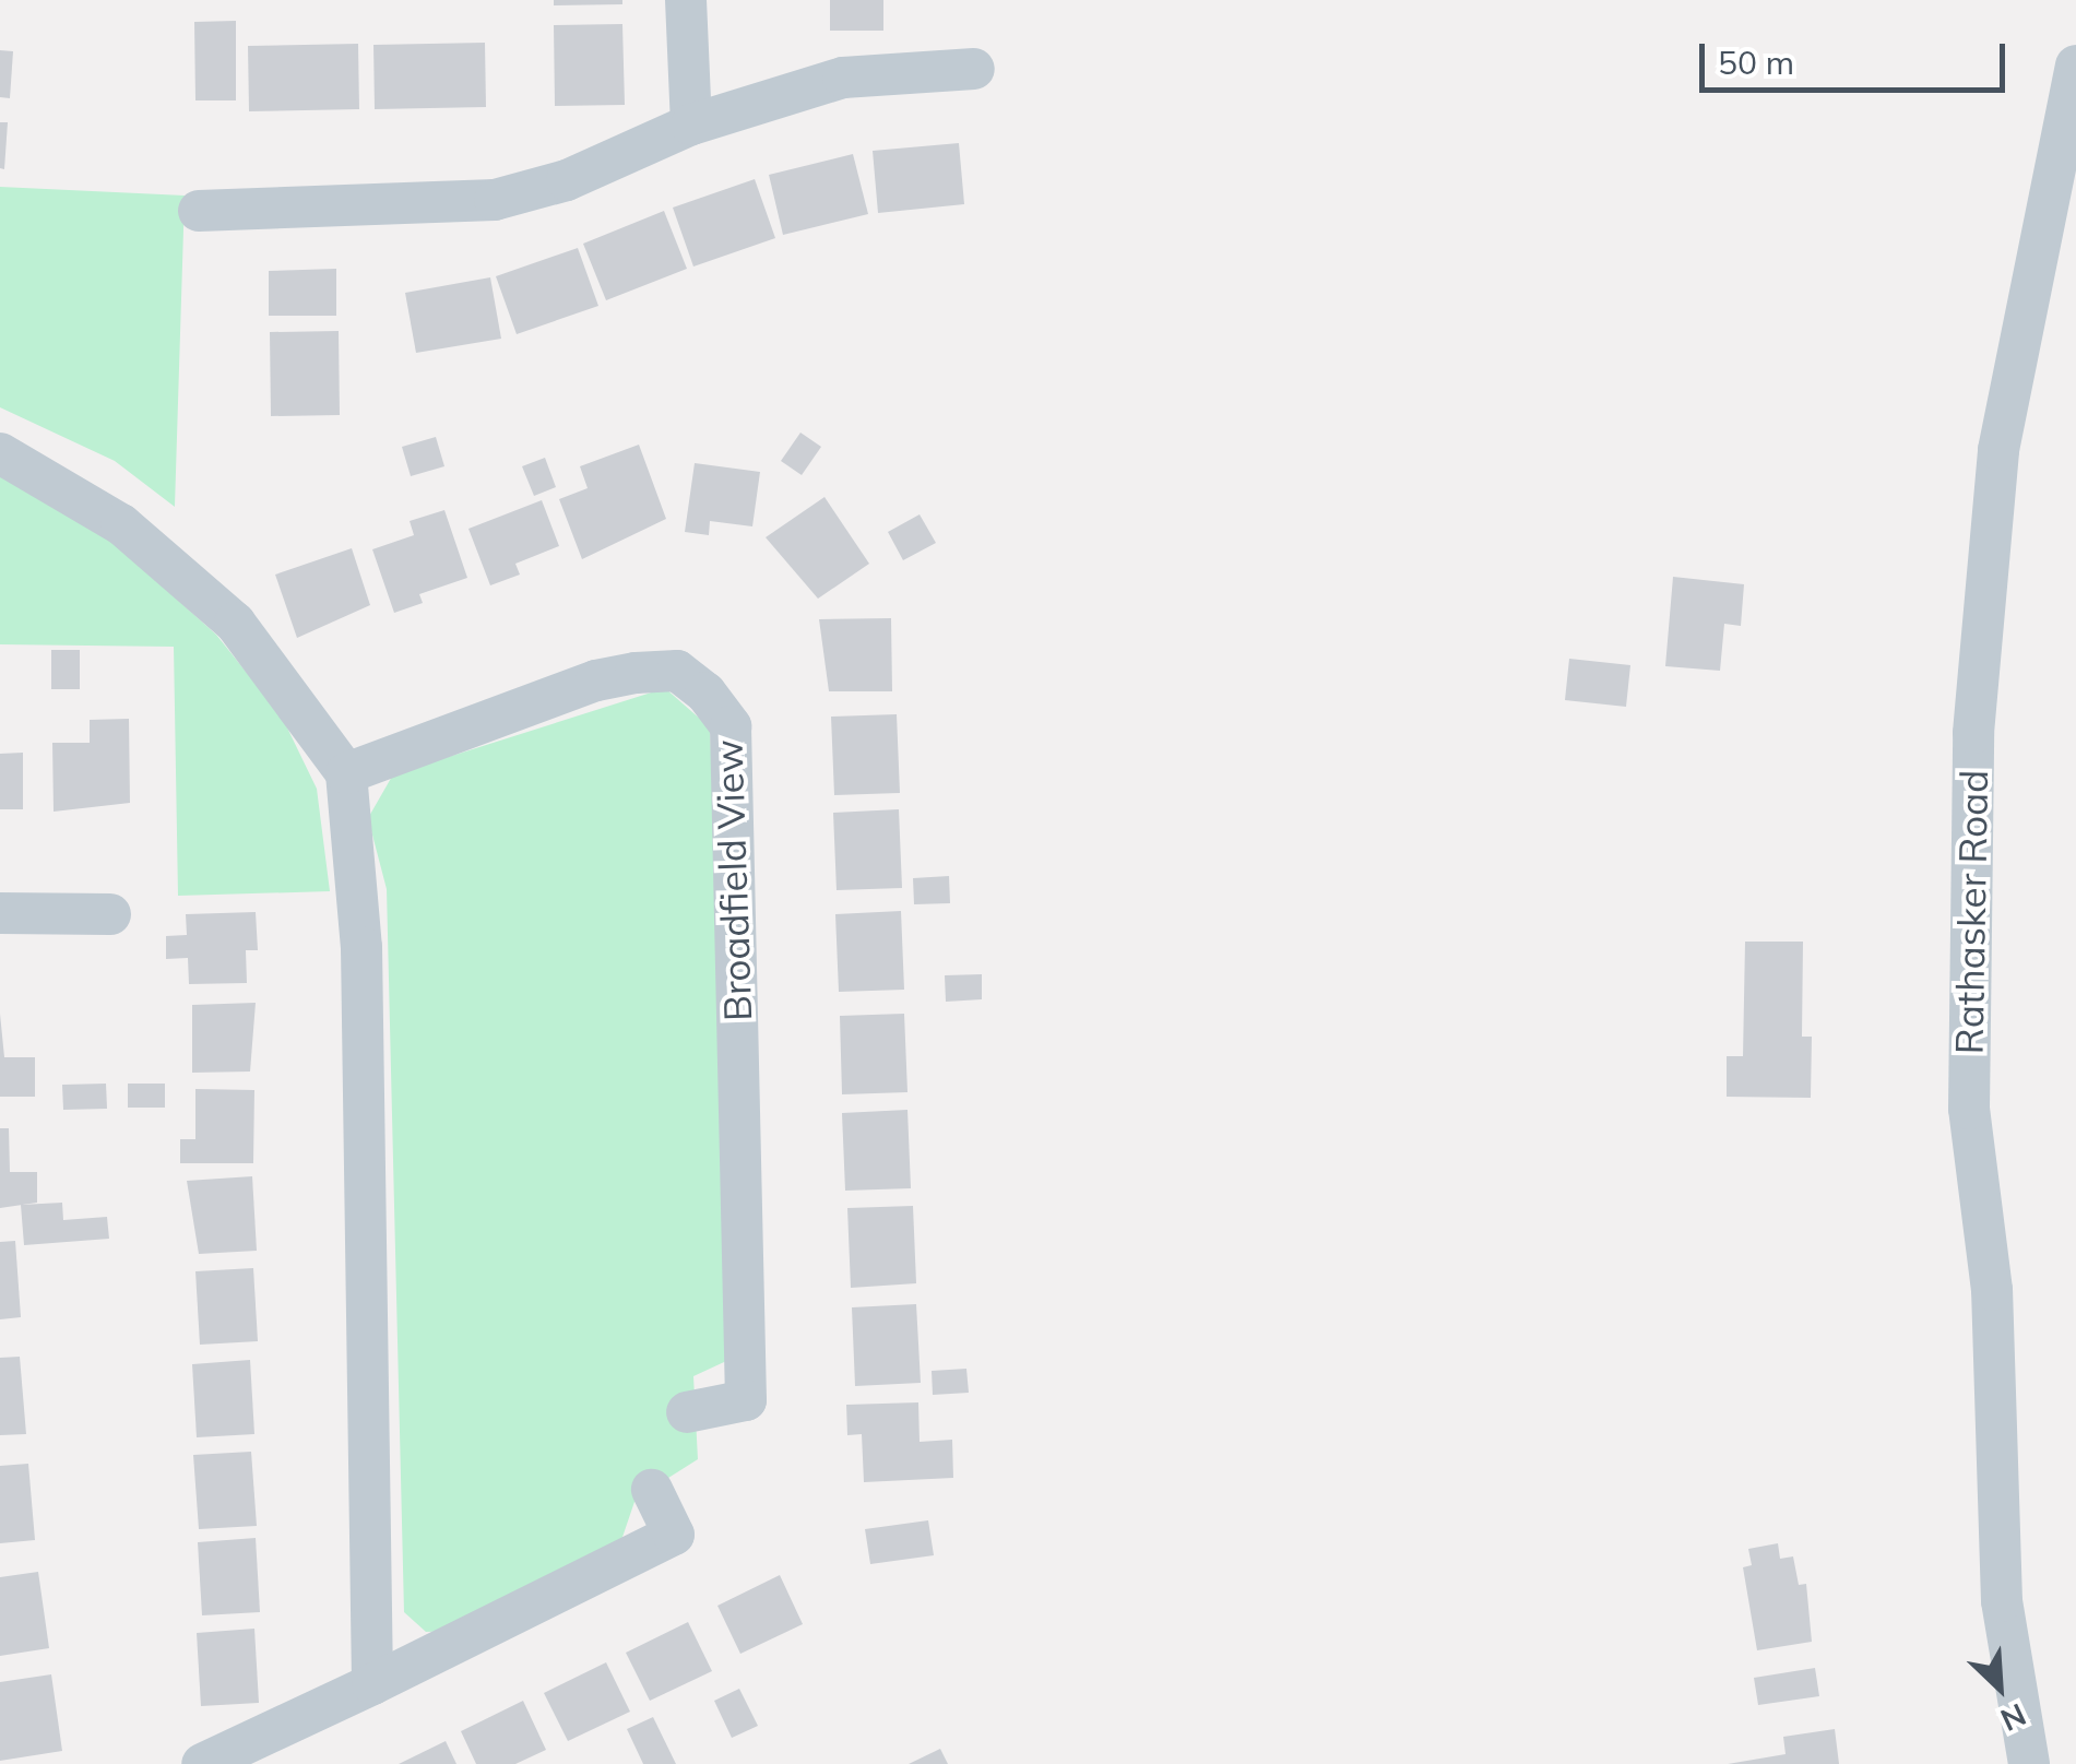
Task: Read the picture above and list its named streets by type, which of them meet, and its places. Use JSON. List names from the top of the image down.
{
  "streets": {
    "street": ["Broadfield View", "Rathasker Road"]
  },
  "scale_bar": "50 m",
  "north": "bottom right"
}
